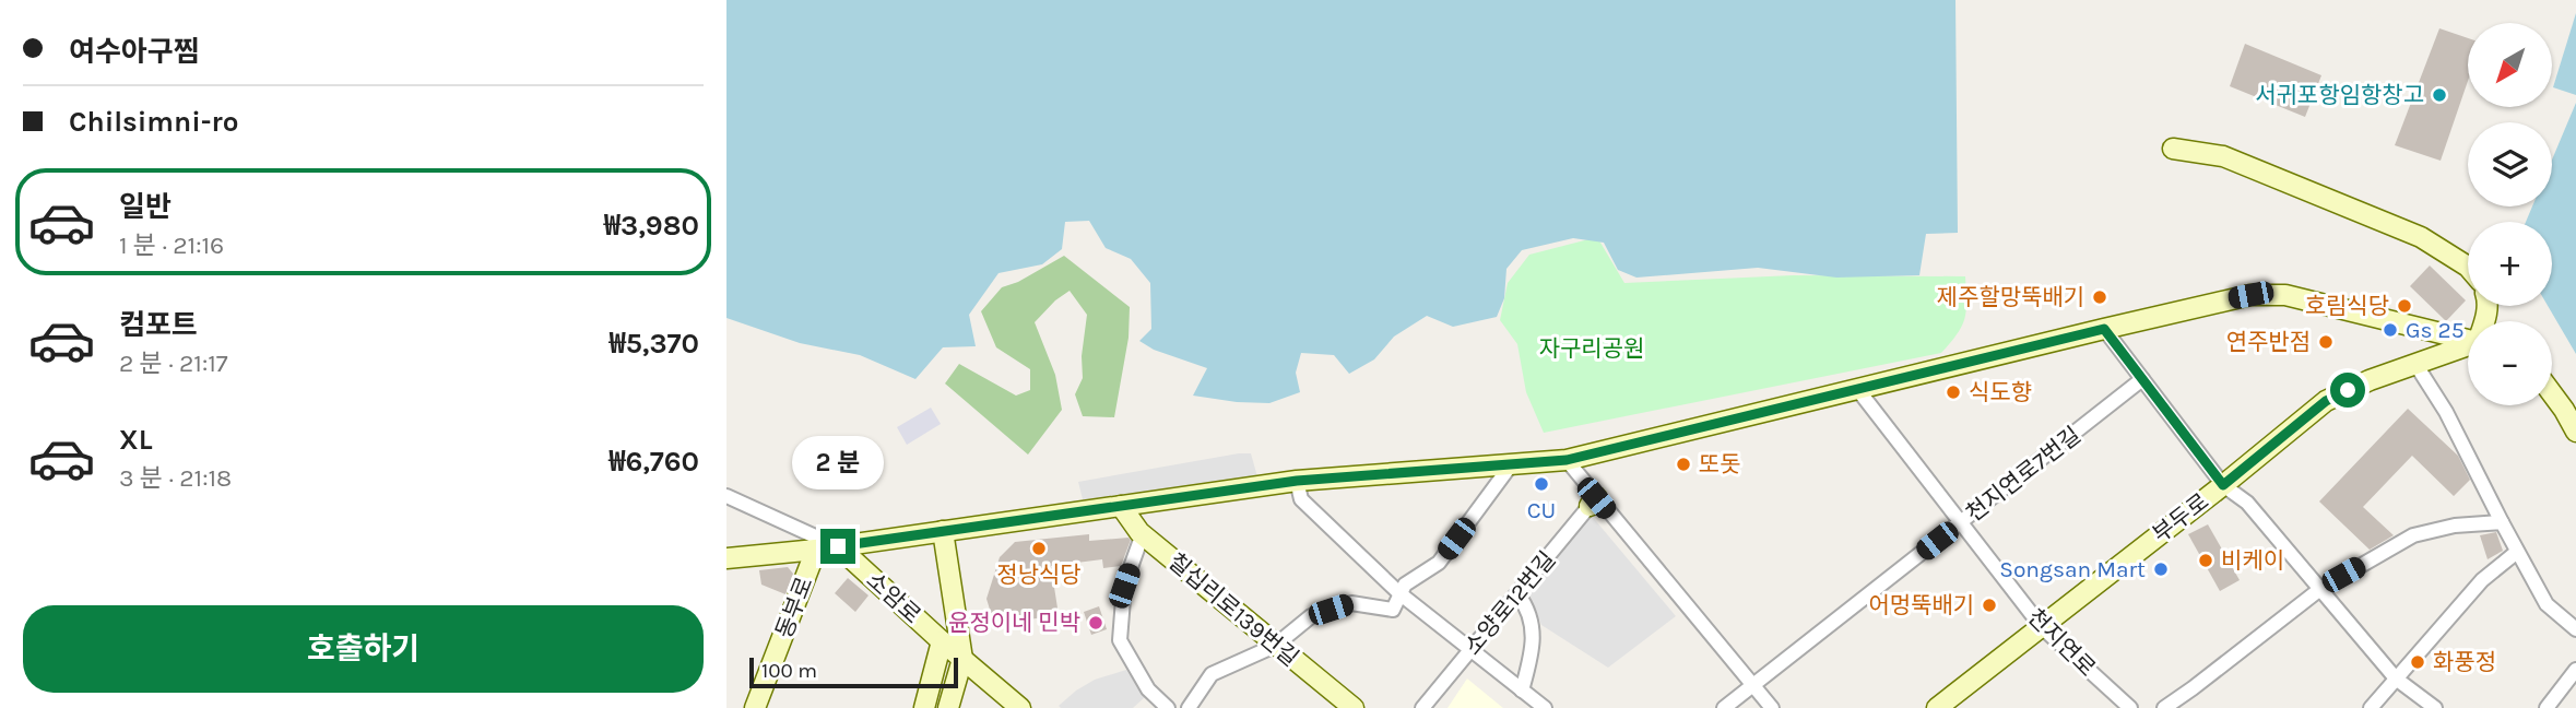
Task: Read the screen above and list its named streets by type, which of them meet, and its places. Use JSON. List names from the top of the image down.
{
  "streets": {
    "street": [
      "천지연로7번길",
      "부두로",
      "소암로",
      "소양로12번길",
      "동부로",
      "칠십리로139번길",
      "천지연로"
    ]
  },
  "crossings": [
    ["천지연로7번길", "천지연로"],
    ["부두로", "천지연로"]
  ],
  "parks": ["자구리공원"],
  "places": [
    "서귀포항임항창고",
    "제주할망뚝배기",
    "호림식당",
    "Gs 25",
    "연주반점",
    "식도향",
    "또돗",
    "CU",
    "정낭식당",
    "비케이",
    "Songsan Mart",
    "어멍뚝배기",
    "윤정이네 민박",
    "화풍정"
  ],
  "scale_bar": "100 m",
  "north": "bottom left",
  "page": {
    "banner": ["여수아구찜", "Chilsimni-ro"],
    "map_buttons": ["+", "−"],
    "list": [
      {
        "name": "일반",
        "note": "1 분 · 21:16",
        "value": "₩3,980"
      },
      {
        "name": "컴포트",
        "note": "2 분 · 21:17",
        "value": "₩5,370"
      },
      {
        "name": "XL",
        "note": "3 분 · 21:18",
        "value": "₩6,760"
      }
    ],
    "bubble": "2 분",
    "buttons": "호출하기",
    "scale": "100 m"
  }
}
